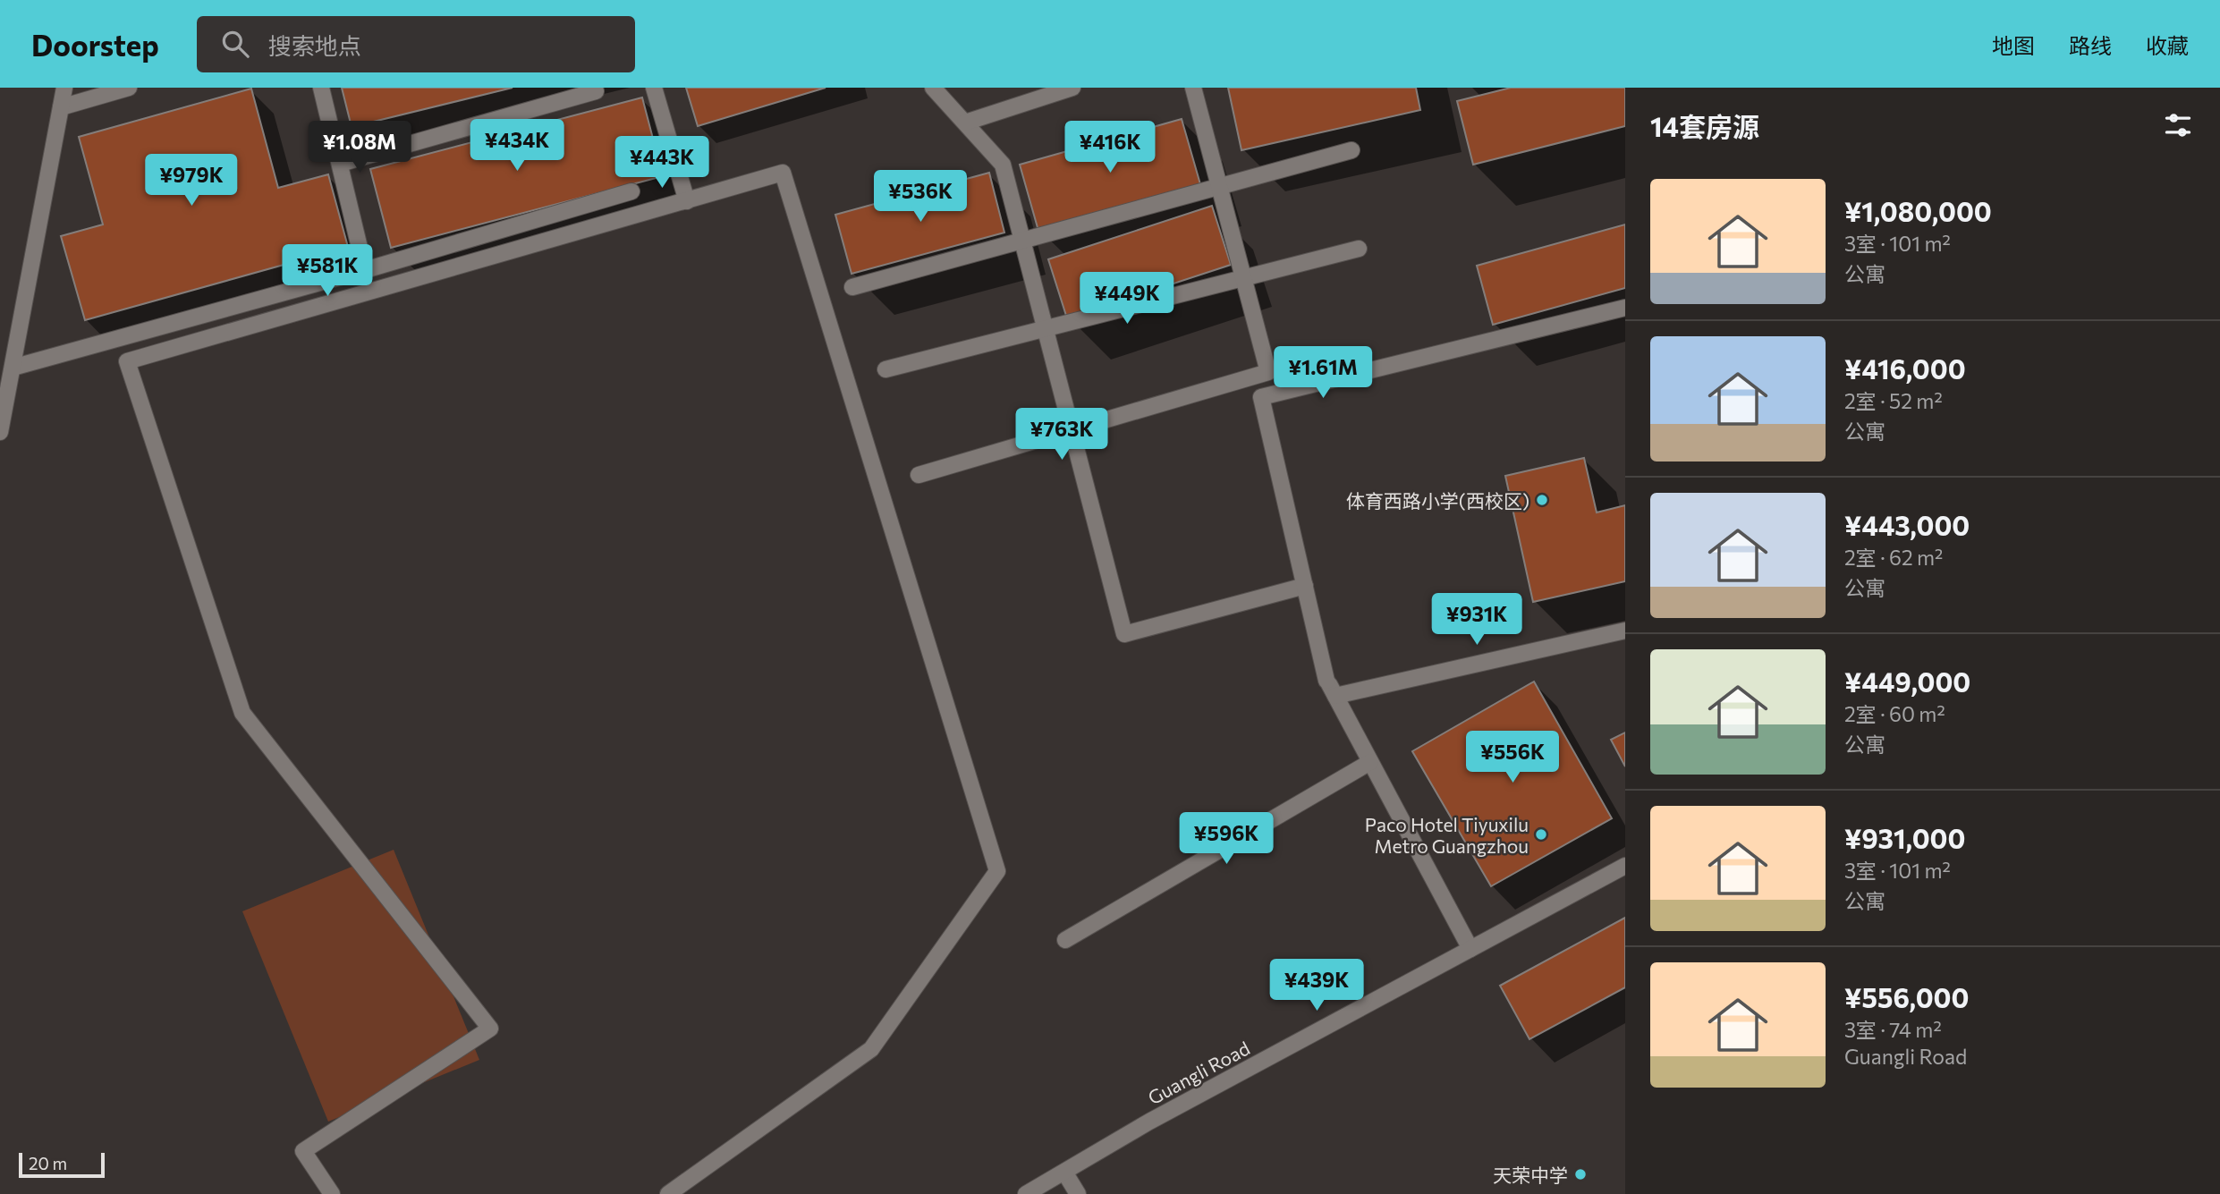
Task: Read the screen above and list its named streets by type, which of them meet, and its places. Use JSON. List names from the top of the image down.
{
  "streets": {
    "street": ["Guangli Road"]
  },
  "places": ["体育西路小学(西校区)", "Paco Hotel Tiyuxilu Metro Guangzhou", "天荣中学"],
  "scale_bar": "20 m",
  "page": {
    "header": "Doorstep",
    "search": "搜索地点",
    "nav": ["地图", "路线", "收藏"],
    "heading": "14套房源",
    "price": [
      "¥434K",
      "¥1.08M",
      "¥416K",
      "¥443K",
      "¥979K",
      "¥536K",
      "¥581K",
      "¥449K",
      "¥1.61M",
      "¥763K",
      "¥931K",
      "¥556K",
      "¥596K",
      "¥439K"
    ],
    "list": [
      {
        "name": "¥1,080,000",
        "note": "3室 · 101 m² · 公寓"
      },
      {
        "name": "¥416,000",
        "note": "2室 · 52 m² · 公寓"
      },
      {
        "name": "¥443,000",
        "note": "2室 · 62 m² · 公寓"
      },
      {
        "name": "¥449,000",
        "note": "2室 · 60 m² · 公寓"
      },
      {
        "name": "¥931,000",
        "note": "3室 · 101 m² · 公寓"
      },
      {
        "name": "¥556,000",
        "note": "3室 · 74 m² · Guangli Road"
      }
    ],
    "scale": "20 m"
  }
}
